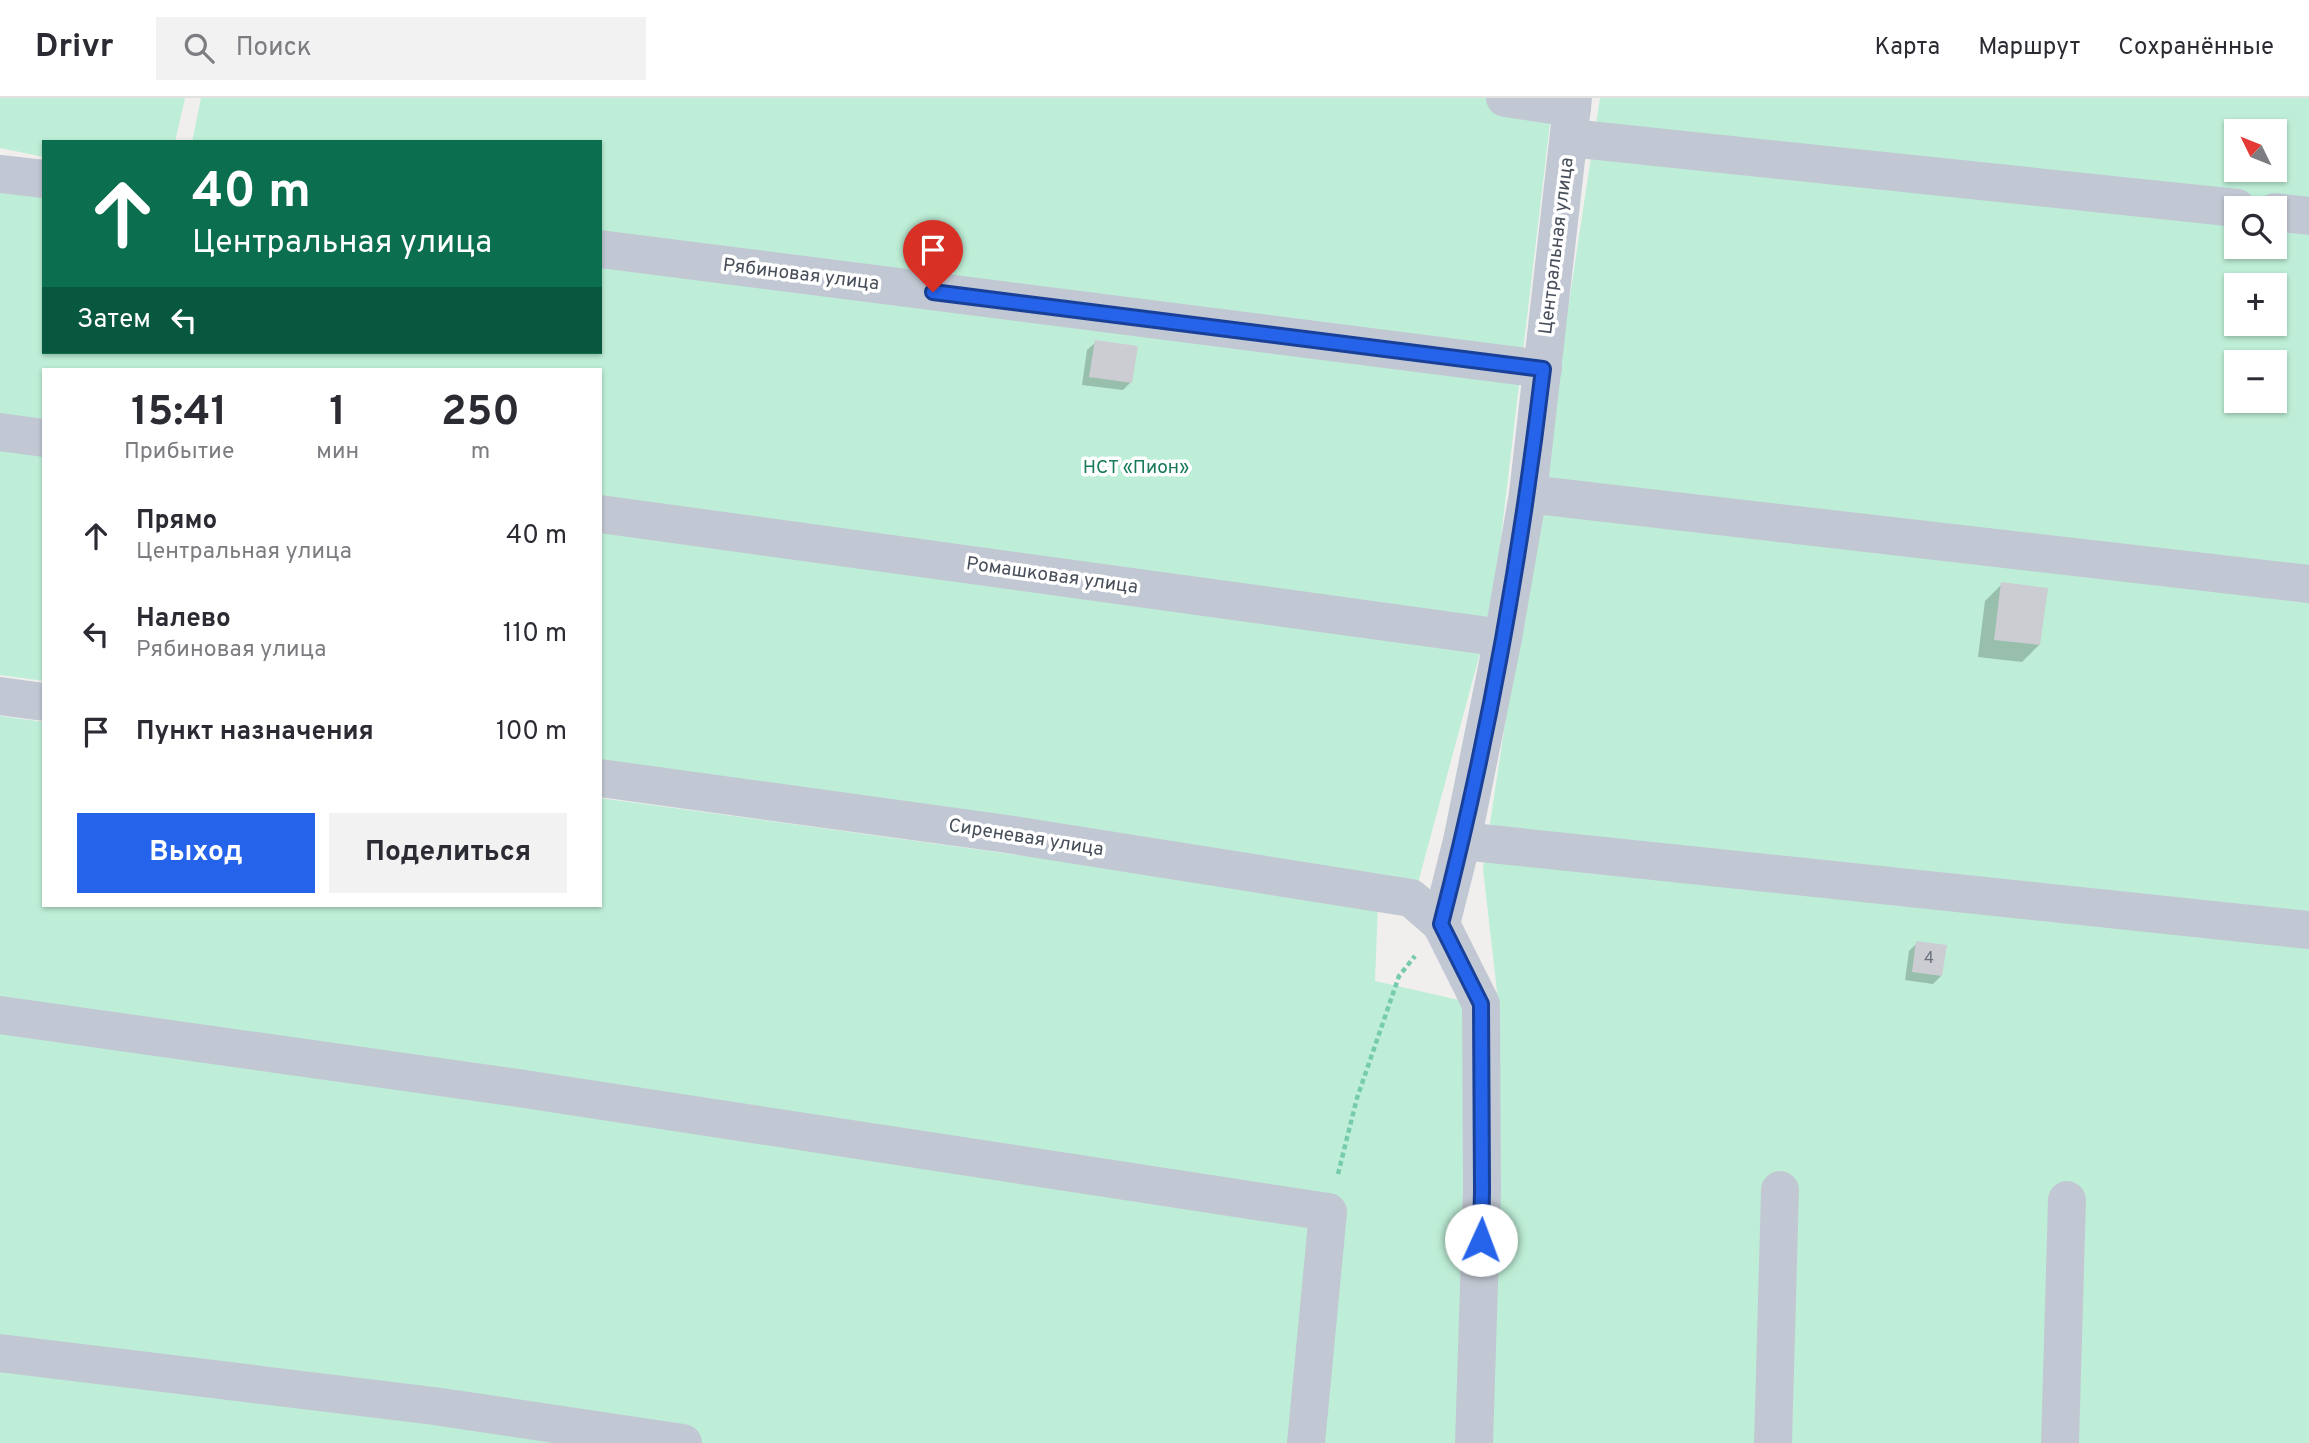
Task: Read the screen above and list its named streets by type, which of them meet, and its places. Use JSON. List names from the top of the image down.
{
  "streets": {
    "street": [
      "Центральная улица",
      "Рябиновая улица",
      "Ромашковая улица",
      "Сиреневая улица"
    ]
  },
  "crossings": [
    ["Центральная улица", "Рябиновая улица"],
    ["Центральная улица", "Ромашковая улица"],
    ["Центральная улица", "Сиреневая улица"]
  ],
  "parks": ["НСТ «Пион»"],
  "house_numbers": ["4"],
  "north": "top left",
  "page": {
    "header": "Drivr",
    "search": "Поиск",
    "nav": ["Карта", "Маршрут", "Сохранённые"],
    "map_buttons": ["+", "−"],
    "turn": ["40 m", "Центральная улица"],
    "then": "Затем",
    "eta": [
      "15:41",
      "Прибытие",
      "1",
      "мин",
      "250",
      "m"
    ],
    "list": [
      {
        "name": "Прямо",
        "note": "Центральная улица",
        "value": "40 m"
      },
      {
        "name": "Налево",
        "note": "Рябиновая улица",
        "value": "110 m"
      },
      {
        "name": "Пункт назначения",
        "value": "100 m"
      }
    ],
    "buttons": ["Выход", "Поделиться"]
  }
}
